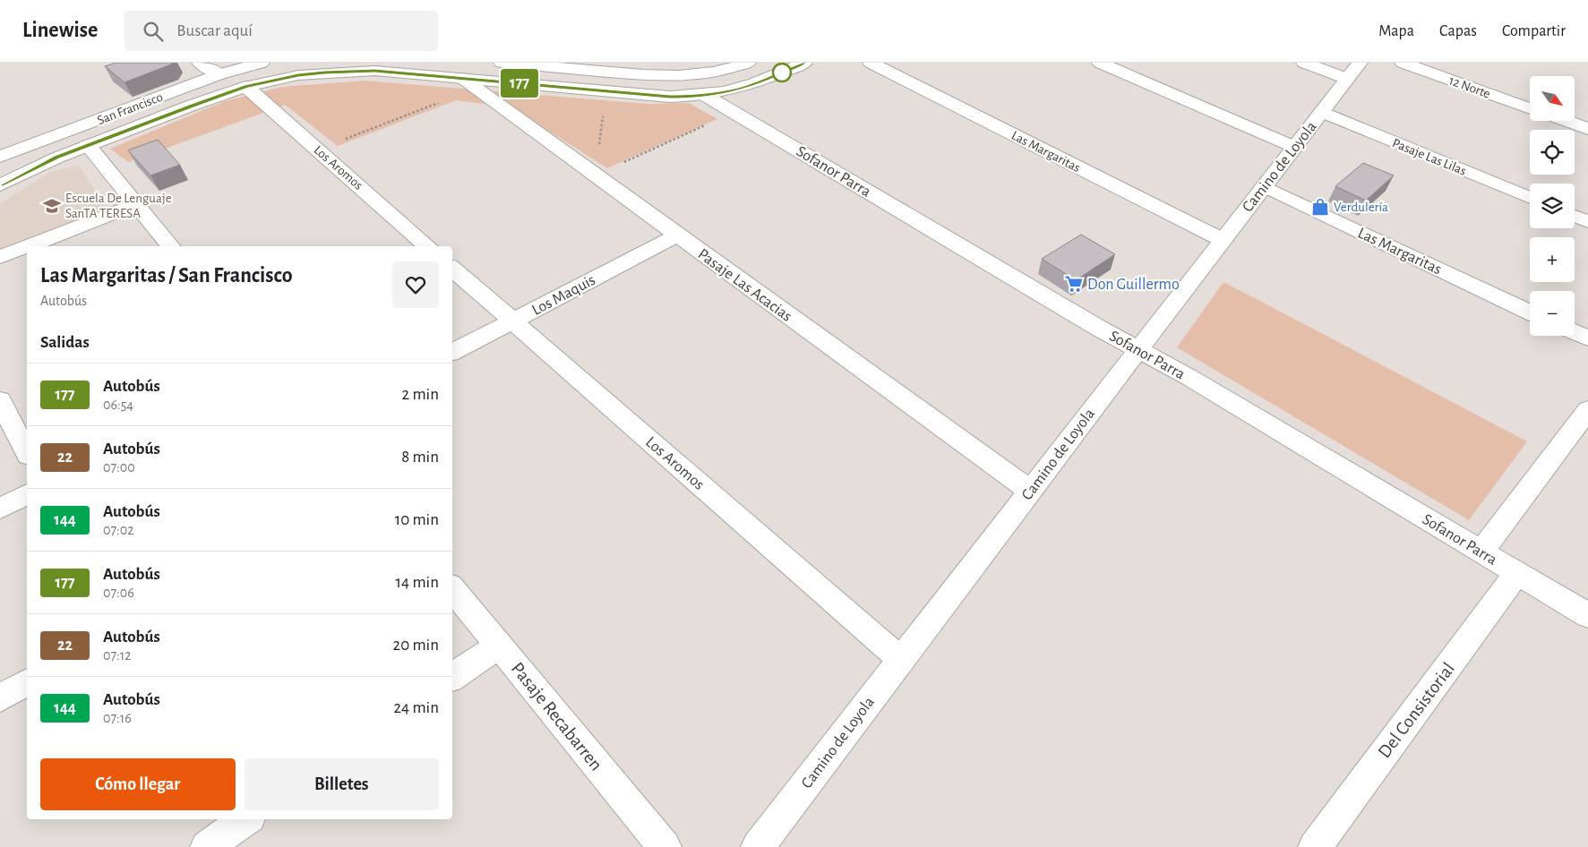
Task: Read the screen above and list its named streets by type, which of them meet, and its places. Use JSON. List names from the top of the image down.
{
  "streets": {
    "street": [
      "12 Norte",
      "San Francisco",
      "Las Margaritas",
      "Pasaje Las Lilas",
      "Camino de Loyola",
      "Los Aromos",
      "Sofanor Parra",
      "Pasaje Las Acacias",
      "Los Maquis",
      "Del Consistorial",
      "Pasaje Recabarren"
    ]
  },
  "crossings": [
    ["San Francisco", "Los Aromos"],
    ["San Francisco", "Sofanor Parra"],
    ["San Francisco", "Pasaje Las Acacias"],
    ["Las Margaritas", "Camino de Loyola"],
    ["Pasaje Las Lilas", "Camino de Loyola"],
    ["Camino de Loyola", "Los Aromos"],
    ["Camino de Loyola", "Sofanor Parra"],
    ["Camino de Loyola", "Pasaje Las Acacias"],
    ["Los Aromos", "Los Maquis"],
    ["Sofanor Parra", "Del Consistorial"],
    ["Pasaje Las Acacias", "Los Maquis"]
  ],
  "places": {
    "school or university": ["Escuela De Lenguaje SanTA TERESA"],
    "shop": ["Verdulería"],
    "supermarket": ["Don Guillermo"]
  },
  "lines": ["bus line 177"],
  "north": "bottom right",
  "page": {
    "header": "Linewise",
    "search": "Buscar aquí",
    "nav": ["Mapa", "Capas", "Compartir"],
    "on_map": "177",
    "map_buttons": ["+", "−"],
    "heading": [
      ["Las Margaritas / San Francisco", "Autobús"],
      "Salidas"
    ],
    "list": [
      {
        "mark": "177",
        "name": "Autobús",
        "note": "06:54",
        "value": "2 min"
      },
      {
        "mark": "22",
        "name": "Autobús",
        "note": "07:00",
        "value": "8 min"
      },
      {
        "mark": "144",
        "name": "Autobús",
        "note": "07:02",
        "value": "10 min"
      },
      {
        "mark": "177",
        "name": "Autobús",
        "note": "07:06",
        "value": "14 min"
      },
      {
        "mark": "22",
        "name": "Autobús",
        "note": "07:12",
        "value": "20 min"
      },
      {
        "mark": "144",
        "name": "Autobús",
        "note": "07:16",
        "value": "24 min"
      }
    ],
    "buttons": ["Cómo llegar", "Billetes"]
  }
}
